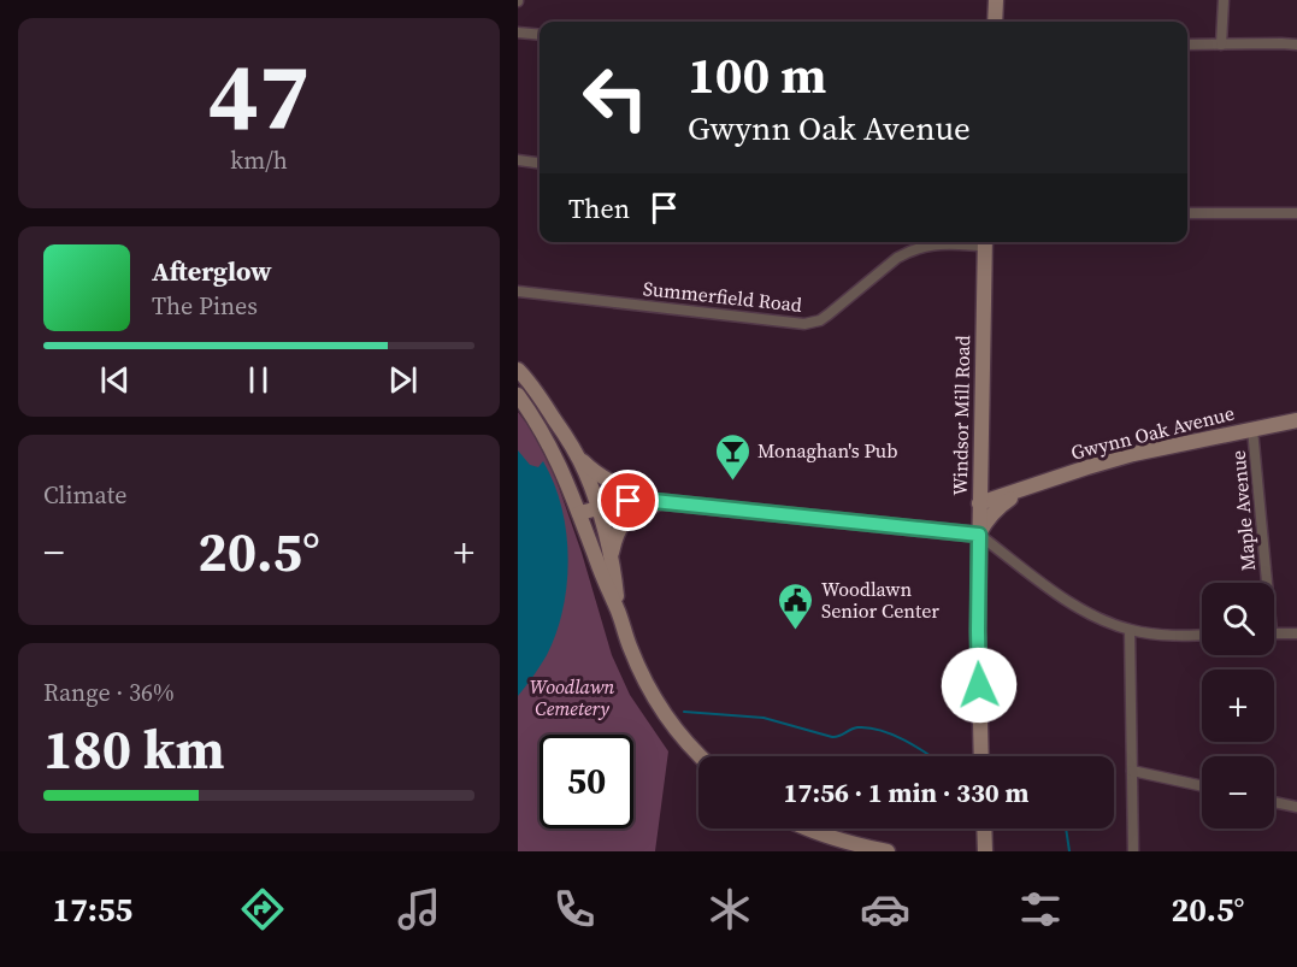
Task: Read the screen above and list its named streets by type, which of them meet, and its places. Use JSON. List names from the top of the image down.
{
  "streets": {
    "main road": ["Windsor Mill Road", "Gwynn Oak Avenue"],
    "street": ["Summerfield Road", "Maple Avenue"]
  },
  "crossings": [
    ["Windsor Mill Road", "Gwynn Oak Avenue"],
    ["Gwynn Oak Avenue", "Maple Avenue"]
  ],
  "parks": ["Woodlawn Cemetery"],
  "places": {
    "bar": ["Monaghan's Pub"],
    "public building": ["Woodlawn Senior Center"]
  },
  "page": {
    "tile": [
      ["47", "km/h"],
      "Climate",
      ["Range · 36%", "180 km"]
    ],
    "turn": ["100 m", "Gwynn Oak Avenue"],
    "then": "Then",
    "song": ["Afterglow", "The Pines"],
    "heat": ["−", "20.5°", "+"],
    "map_buttons": ["+", "−"],
    "limit": "50",
    "trip": "17:56 · 1 min · 330 m",
    "tabs": ["17:55", "20.5°"]
  }
}
